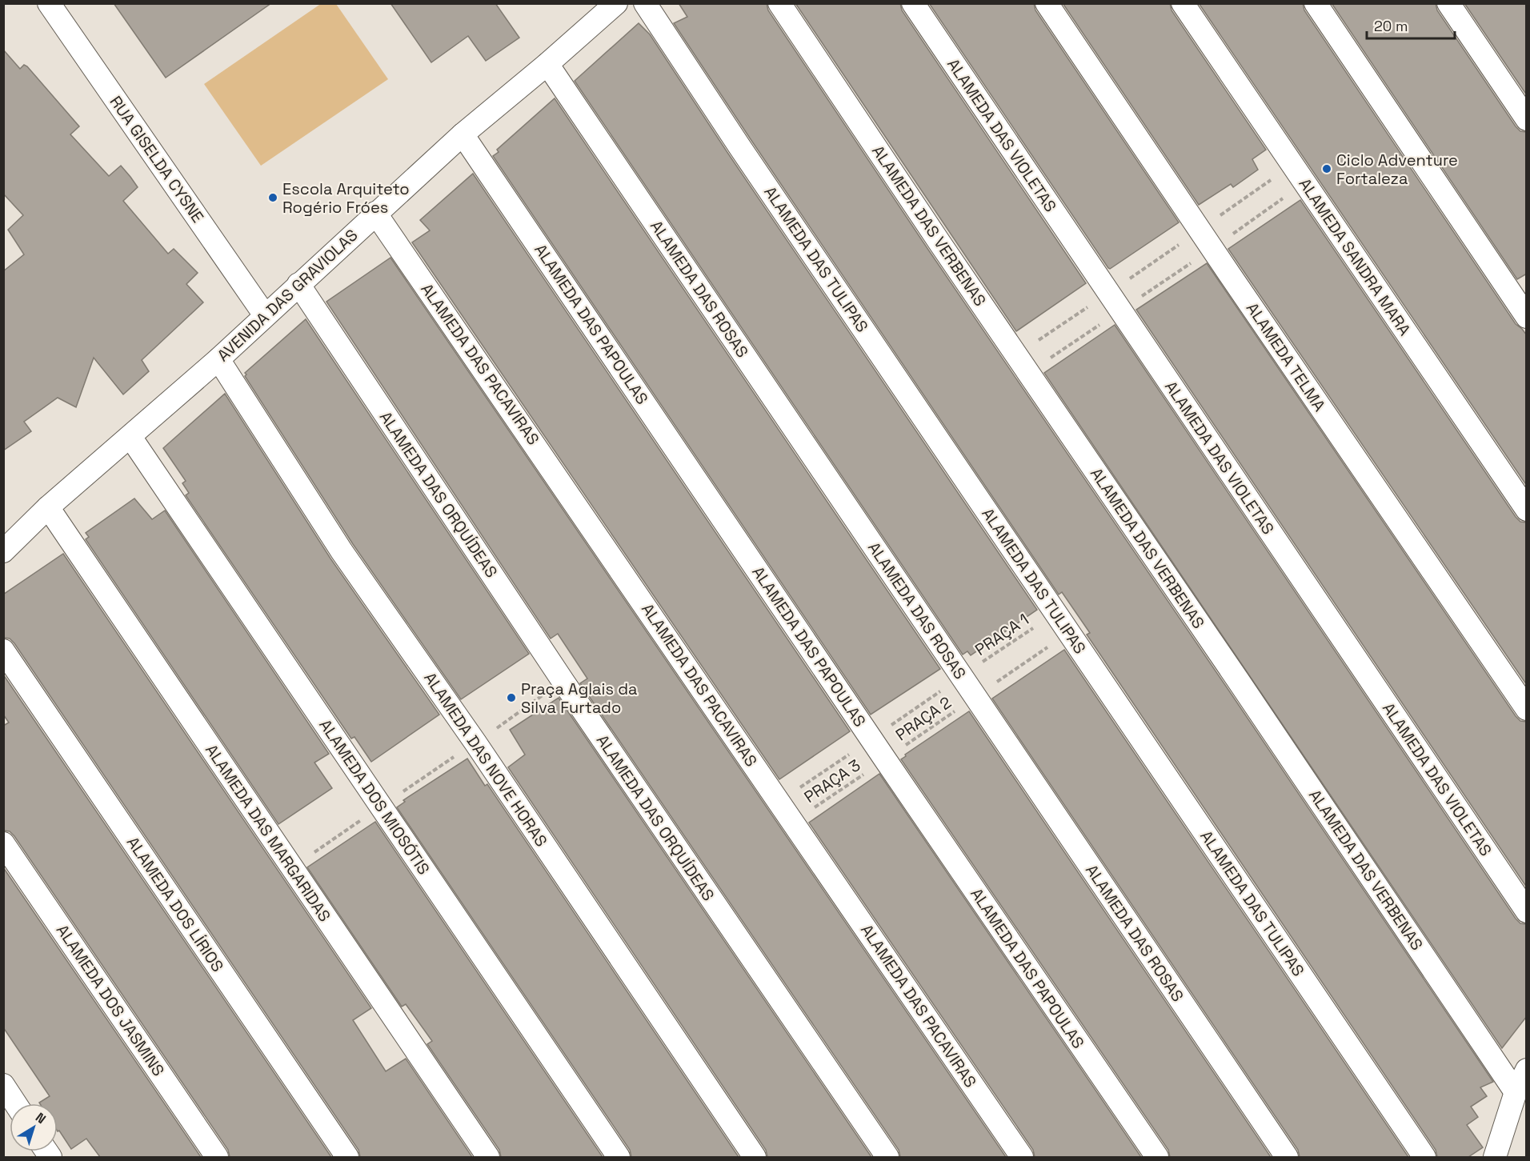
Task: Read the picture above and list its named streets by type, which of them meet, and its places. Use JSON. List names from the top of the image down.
{
  "streets": {
    "street": [
      "ALAMEDA DAS VIOLETAS",
      "RUA GISELDA CYSNE",
      "ALAMEDA DAS VERBENAS",
      "ALAMEDA SANDRA MARA",
      "ALAMEDA DAS TULIPAS",
      "ALAMEDA DAS ROSAS",
      "AVENIDA DAS GRAVIOLAS",
      "ALAMEDA DAS PAPOULAS",
      "ALAMEDA TELMA",
      "ALAMEDA DAS PACAVIRAS",
      "ALAMEDA DAS ORQUÍDEAS",
      "ALAMEDA DAS NOVE HORAS",
      "ALAMEDA DOS MIOSÓTIS",
      "ALAMEDA DAS MARGARIDAS",
      "ALAMEDA DOS LÍRIOS",
      "ALAMEDA DOS JASMINS"
    ],
    "path": ["PRAÇA 1", "PRAÇA 2", "PRAÇA 3"]
  },
  "crossings": [
    ["RUA GISELDA CYSNE", "AVENIDA DAS GRAVIOLAS"],
    ["ALAMEDA DAS TULIPAS", "PRAÇA 1"],
    ["ALAMEDA DAS ROSAS", "AVENIDA DAS GRAVIOLAS"],
    ["ALAMEDA DAS ROSAS", "PRAÇA 1"],
    ["ALAMEDA DAS ROSAS", "PRAÇA 2"],
    ["AVENIDA DAS GRAVIOLAS", "ALAMEDA DAS PAPOULAS"],
    ["AVENIDA DAS GRAVIOLAS", "ALAMEDA DAS PACAVIRAS"],
    ["AVENIDA DAS GRAVIOLAS", "ALAMEDA DAS ORQUÍDEAS"],
    ["AVENIDA DAS GRAVIOLAS", "ALAMEDA DAS NOVE HORAS"],
    ["AVENIDA DAS GRAVIOLAS", "ALAMEDA DOS MIOSÓTIS"],
    ["AVENIDA DAS GRAVIOLAS", "ALAMEDA DAS MARGARIDAS"],
    ["ALAMEDA DAS PAPOULAS", "PRAÇA 2"],
    ["ALAMEDA DAS PAPOULAS", "PRAÇA 3"],
    ["ALAMEDA DAS PACAVIRAS", "PRAÇA 3"],
    ["PRAÇA 1", "PRAÇA 2"],
    ["PRAÇA 2", "PRAÇA 3"]
  ],
  "places": ["Ciclo Adventure Fortaleza", "Escola Arquiteto Rogério Fróes", "Praça Aglais da Silva Furtado"],
  "scale_bar": "20 m",
  "north": "top right"
}
